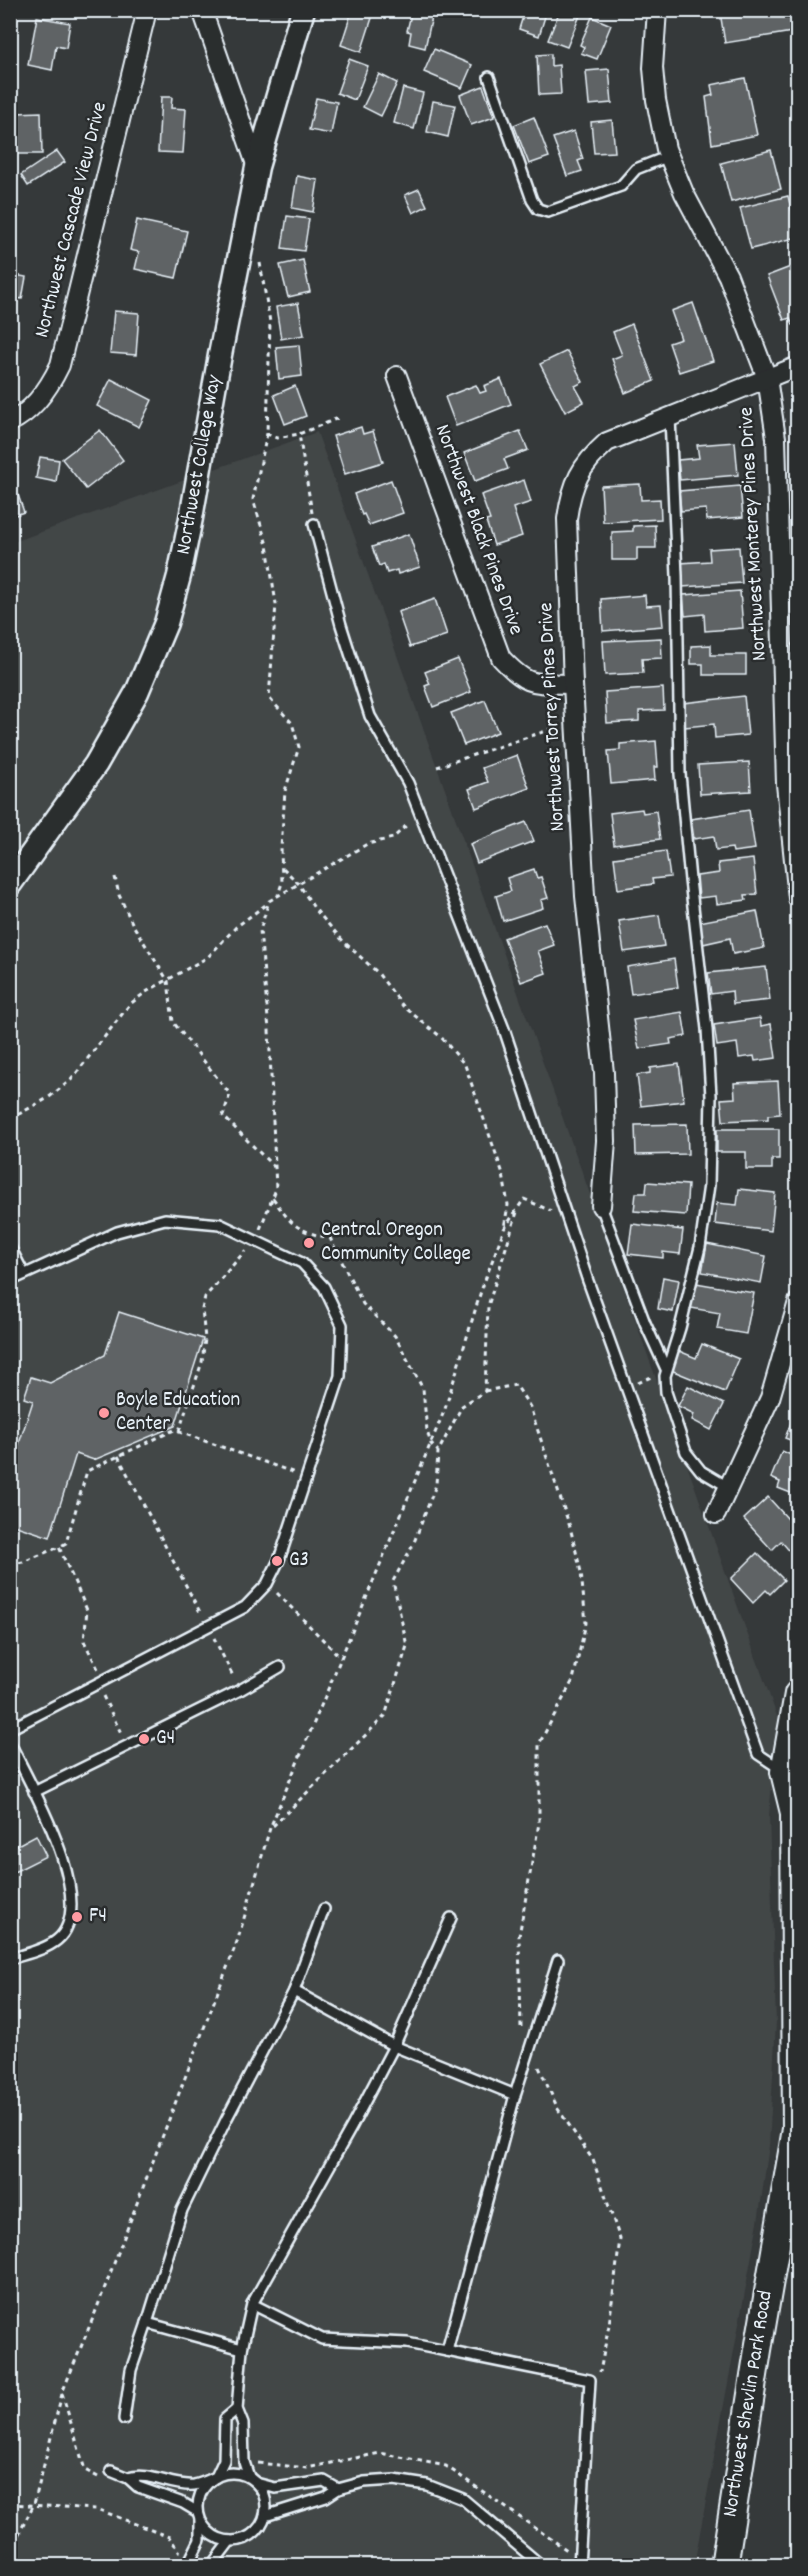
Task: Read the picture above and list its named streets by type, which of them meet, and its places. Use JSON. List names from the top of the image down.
{
  "streets": {
    "main road": ["Northwest Shevlin Park Road"],
    "street": [
      "Northwest Cascade View Drive",
      "Northwest College Way",
      "Northwest Black Pines Drive",
      "Northwest Monterey Pines Drive",
      "Northwest Torrey Pines Drive"
    ]
  },
  "crossings": [
    ["Northwest Black Pines Drive", "Northwest Torrey Pines Drive"],
    ["Northwest Monterey Pines Drive", "Northwest Torrey Pines Drive"]
  ],
  "places": [
    "Central Oregon Community College",
    "Boyle Education Center",
    "G3",
    "G4",
    "F4"
  ]
}
